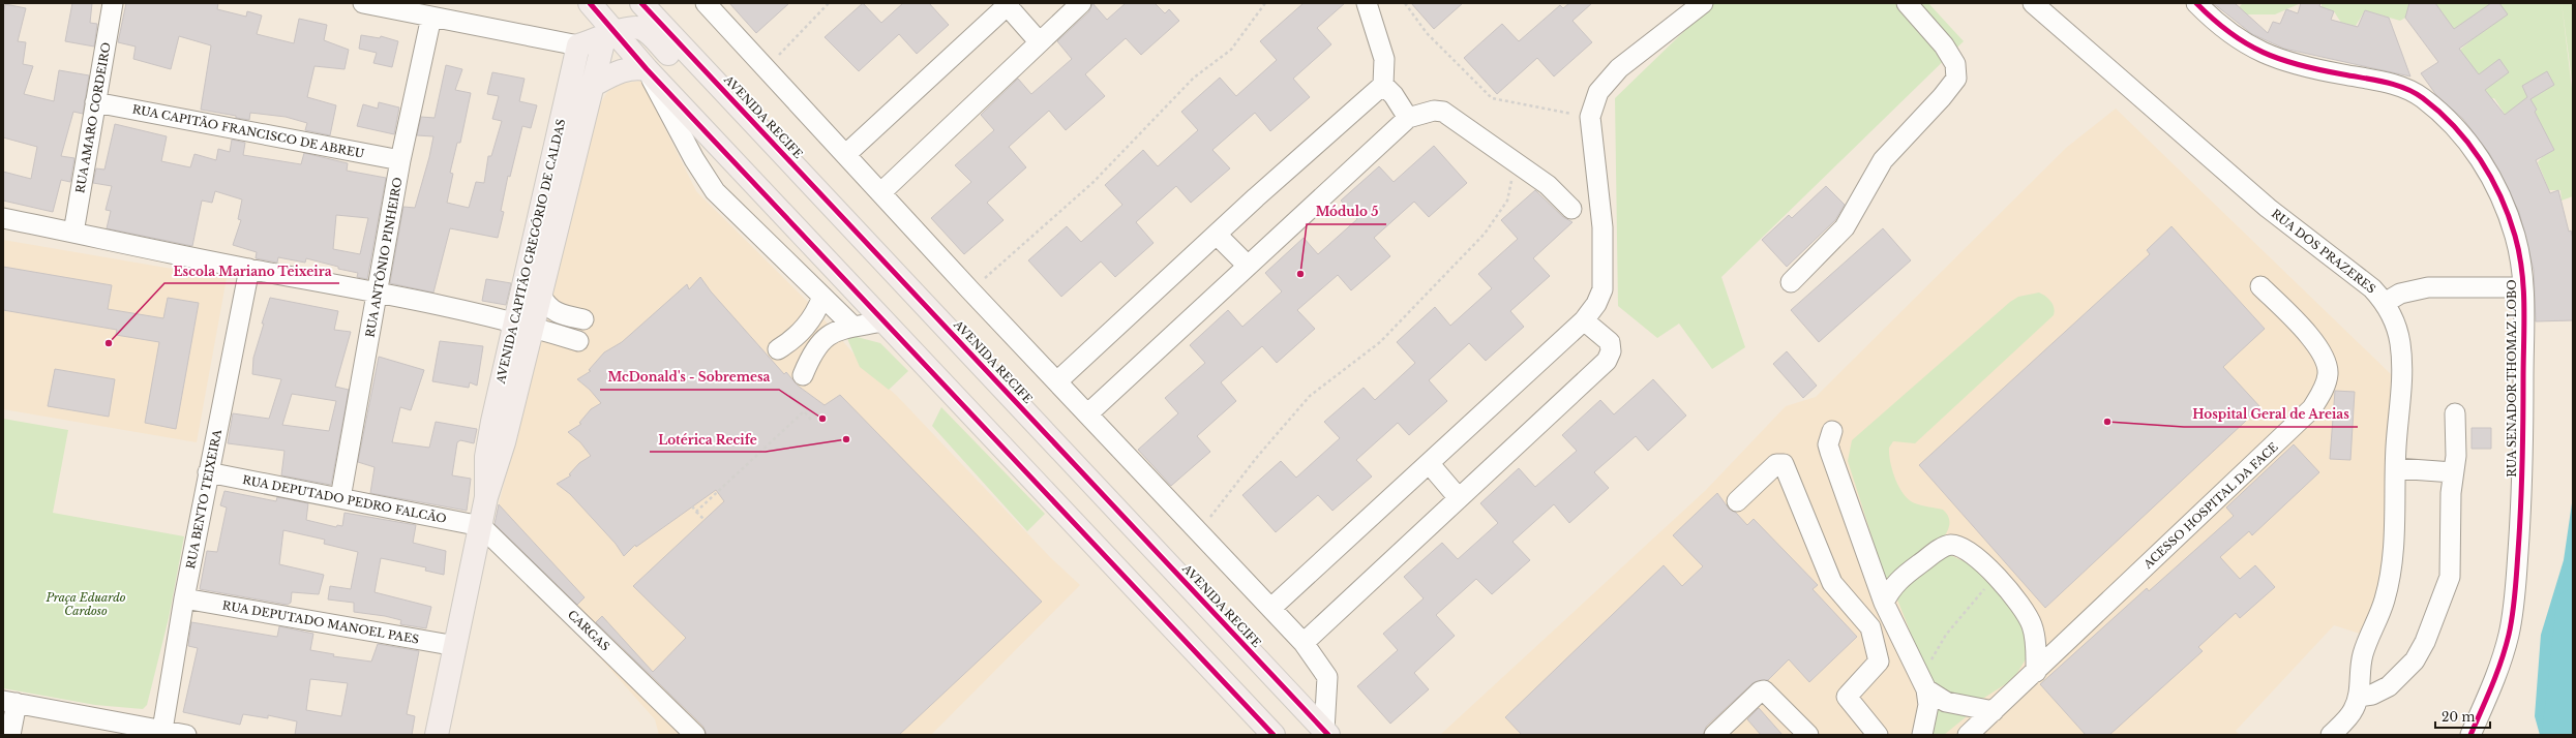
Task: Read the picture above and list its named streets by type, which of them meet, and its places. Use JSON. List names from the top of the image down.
{
  "streets": {
    "main road": ["AVENIDA RECIFE", "AVENIDA CAPITÃO GREGÓRIO DE CALDAS"],
    "street": [
      "RUA AMARO CORDEIRO",
      "RUA CAPITÃO FRANCISCO DE ABREU",
      "RUA DOS PRAZERES",
      "RUA ANTÔNIO PINHEIRO",
      "RUA SENADOR THOMAZ LOBO",
      "RUA BENTO TEIXEIRA",
      "RUA DEPUTADO PEDRO FALCÃO",
      "ACESSO HOSPITAL DA FACE",
      "RUA DEPUTADO MANOEL PAES",
      "CARGAS"
    ]
  },
  "crossings": [
    ["RUA AMARO CORDEIRO", "RUA CAPITÃO FRANCISCO DE ABREU"],
    ["RUA CAPITÃO FRANCISCO DE ABREU", "RUA ANTÔNIO PINHEIRO"],
    ["AVENIDA CAPITÃO GREGÓRIO DE CALDAS", "RUA DEPUTADO PEDRO FALCÃO"],
    ["AVENIDA CAPITÃO GREGÓRIO DE CALDAS", "RUA DEPUTADO MANOEL PAES"],
    ["AVENIDA CAPITÃO GREGÓRIO DE CALDAS", "CARGAS"],
    ["RUA ANTÔNIO PINHEIRO", "RUA DEPUTADO PEDRO FALCÃO"],
    ["RUA BENTO TEIXEIRA", "RUA DEPUTADO PEDRO FALCÃO"],
    ["RUA BENTO TEIXEIRA", "RUA DEPUTADO MANOEL PAES"],
    ["RUA DEPUTADO PEDRO FALCÃO", "CARGAS"]
  ],
  "parks": ["Praça Eduardo Cardoso"],
  "places": [
    "Módulo 5",
    "Escola Mariano Teixeira",
    "McDonald's - Sobremesa",
    "Hospital Geral de Areias",
    "Lotérica Recife"
  ],
  "scale_bar": "20 m"
}
